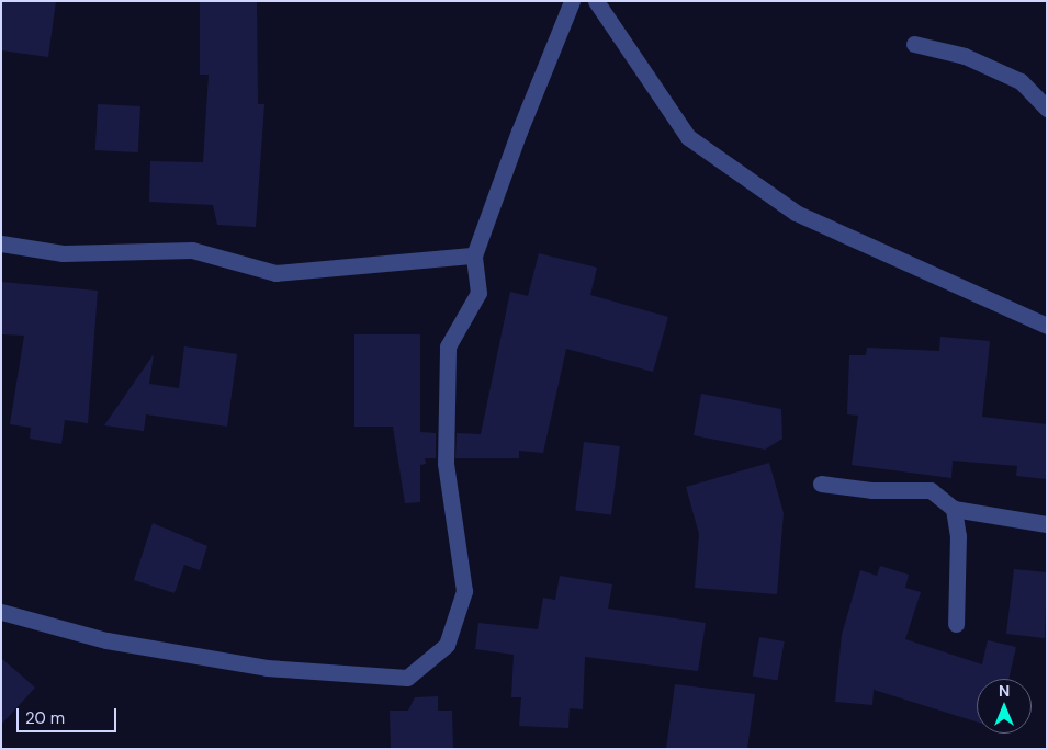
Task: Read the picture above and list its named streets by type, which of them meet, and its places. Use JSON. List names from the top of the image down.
{
  "scale_bar": "20 m",
  "north": "top"
}
